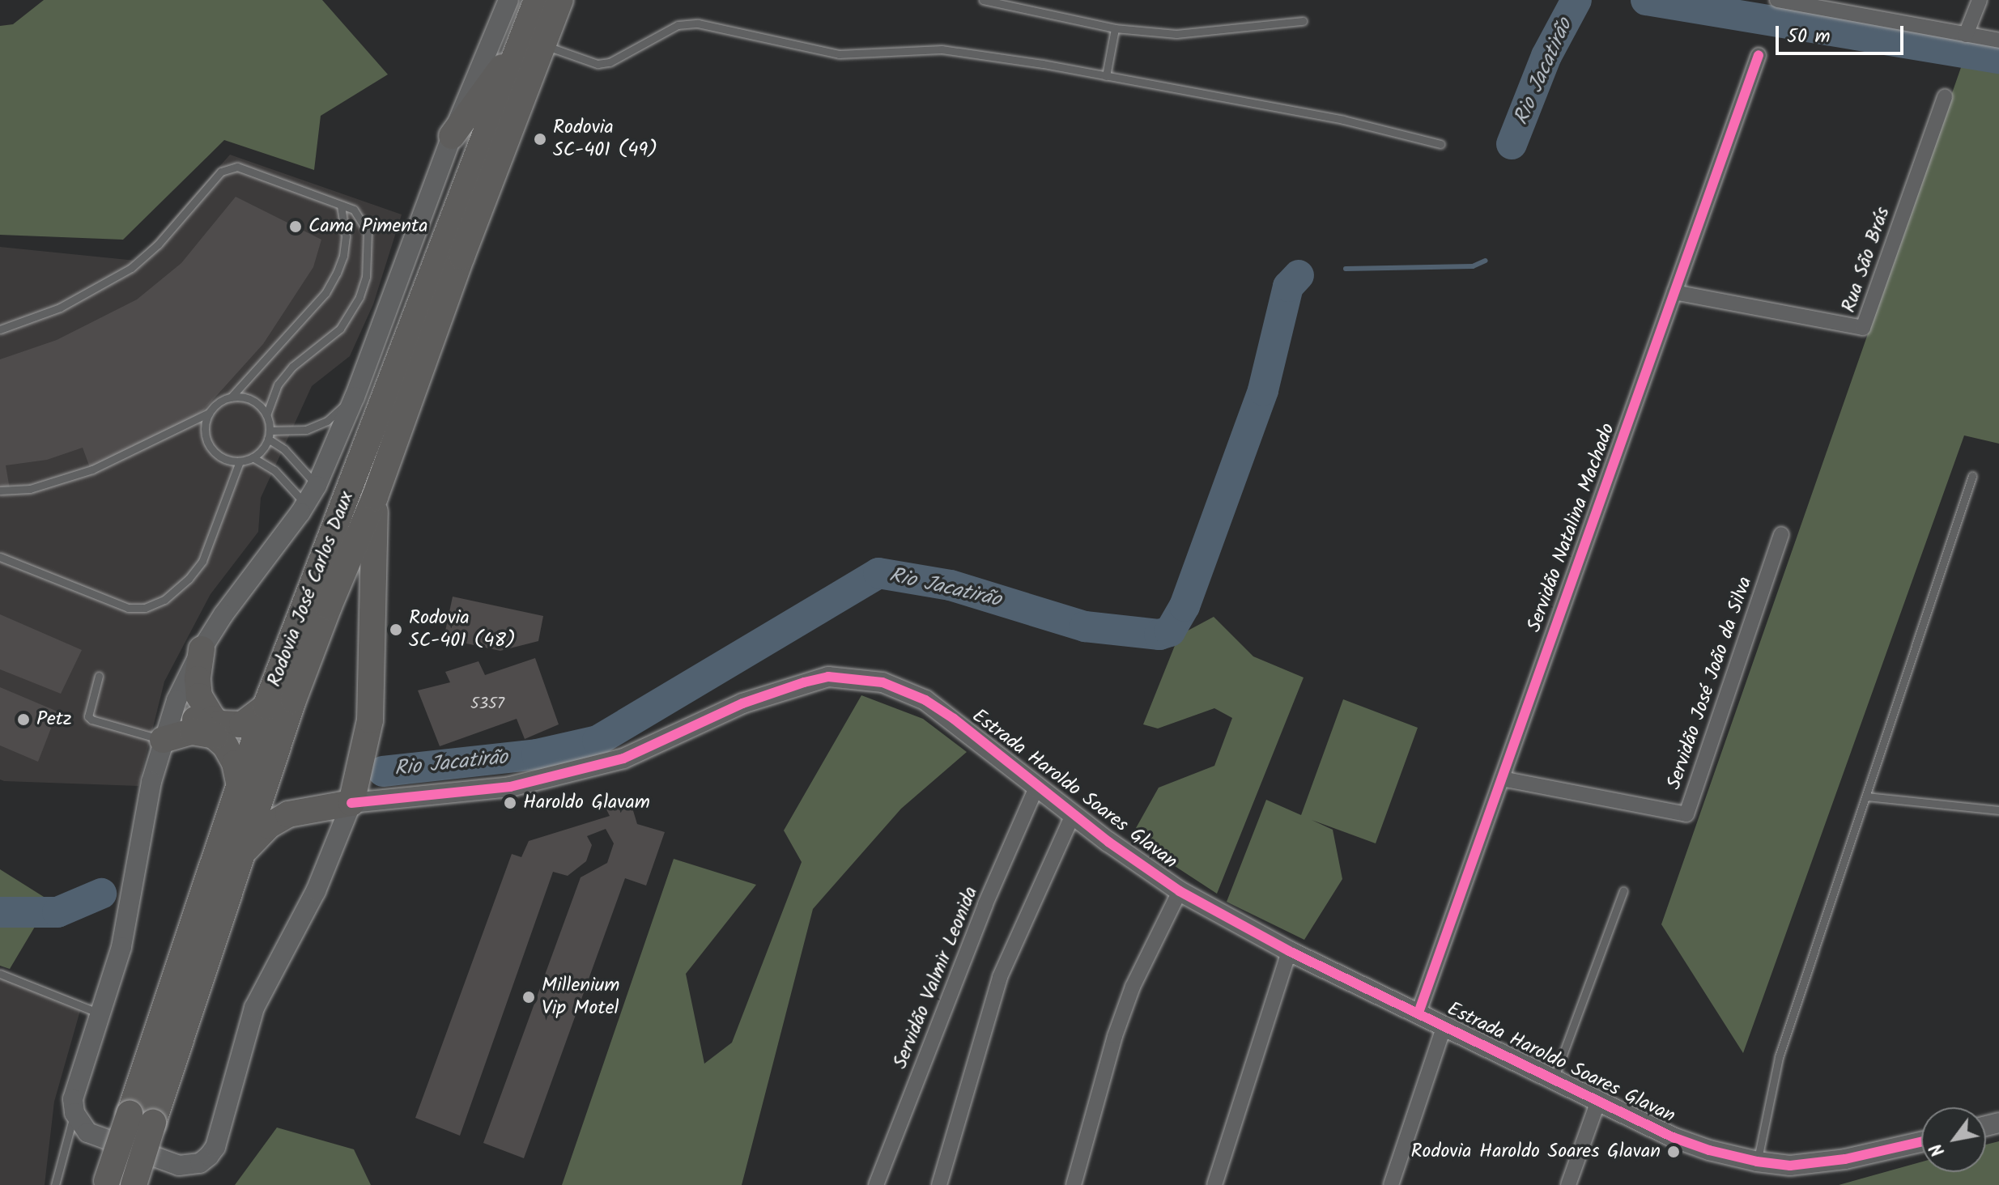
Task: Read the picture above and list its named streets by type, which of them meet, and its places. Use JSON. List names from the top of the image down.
{
  "streets": {
    "highway": ["Rodovia José Carlos Daux"],
    "main road": ["Estrada Haroldo Soares Glavan"],
    "street": [
      "Rua São Brás",
      "Servidão Natalina Machado",
      "Servidão José João da Silva",
      "Servidão Valmir Leonida"
    ]
  },
  "crossings": [
    ["Rua São Brás", "Servidão Natalina Machado"],
    ["Servidão Natalina Machado", "Servidão José João da Silva"],
    ["Servidão Natalina Machado", "Estrada Haroldo Soares Glavan"],
    ["Estrada Haroldo Soares Glavan", "Servidão Valmir Leonida"]
  ],
  "water": ["Rio Jacatirão"],
  "places": [
    "Rodovia SC-401 (49)",
    "Cama Pimenta",
    "Rodovia SC-401 (48)",
    "Petz",
    "Haroldo Glavam",
    "Millenium Vip Motel",
    "Rodovia Haroldo Soares Glavan"
  ],
  "house_numbers": ["5357"],
  "scale_bar": "50 m",
  "north": "bottom left"
}
